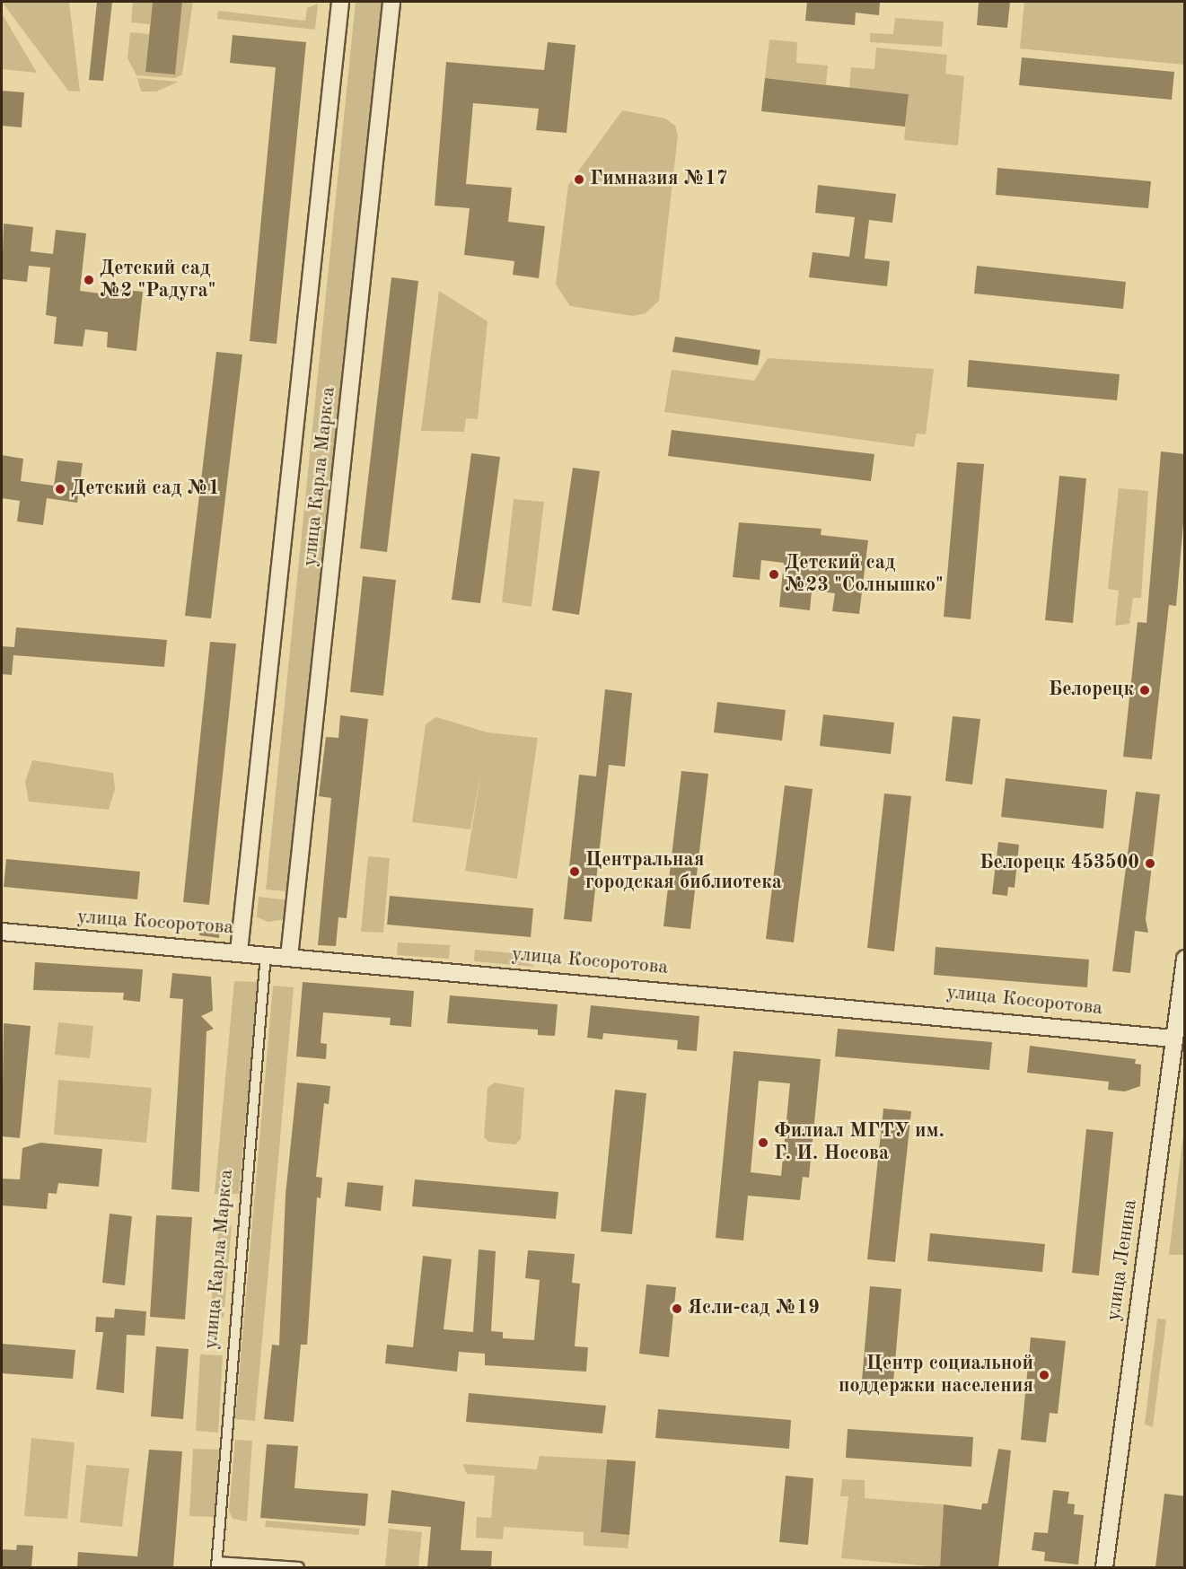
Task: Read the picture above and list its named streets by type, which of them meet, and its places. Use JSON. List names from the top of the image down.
{
  "streets": {
    "street": ["улица Карла Маркса", "улица Косоротова", "улица Ленина"]
  },
  "crossings": [
    ["улица Карла Маркса", "улица Косоротова"],
    ["улица Косоротова", "улица Ленина"]
  ],
  "places": [
    "Гимназия №17",
    "Детский сад №2 \"Радуга\"",
    "Детский сад №1",
    "Детский сад №23 \"Солнышко\"",
    "Белорецк",
    "Белорецк 453500",
    "Центральная городская библиотека",
    "Филиал МГТУ им. Г. И. Носова",
    "Ясли-сад №19",
    "Центр социальной поддержки населения"
  ]
}
